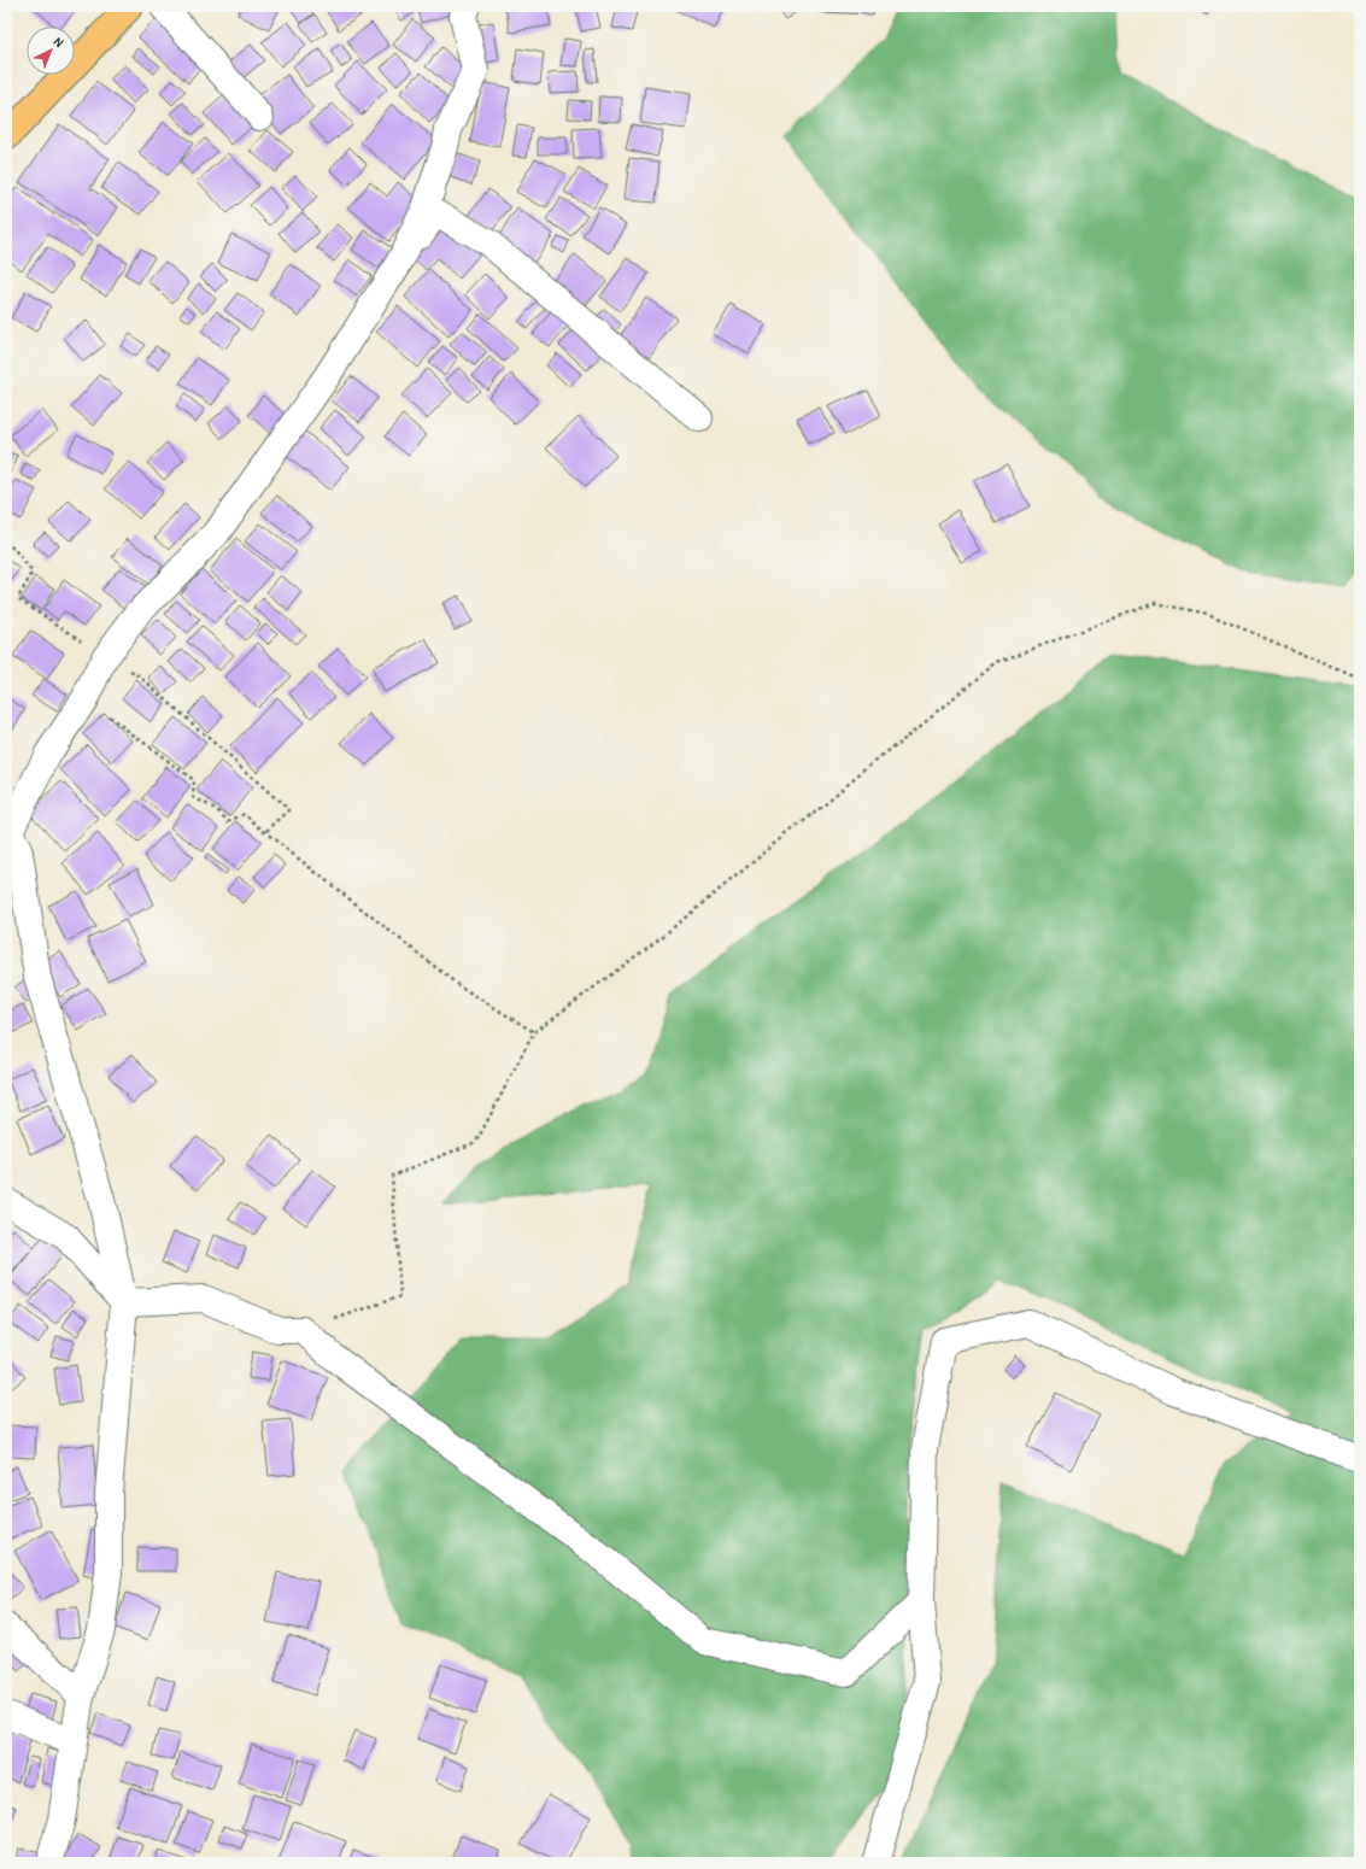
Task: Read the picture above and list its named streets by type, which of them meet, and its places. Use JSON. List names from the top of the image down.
{
  "north": "top right"
}
